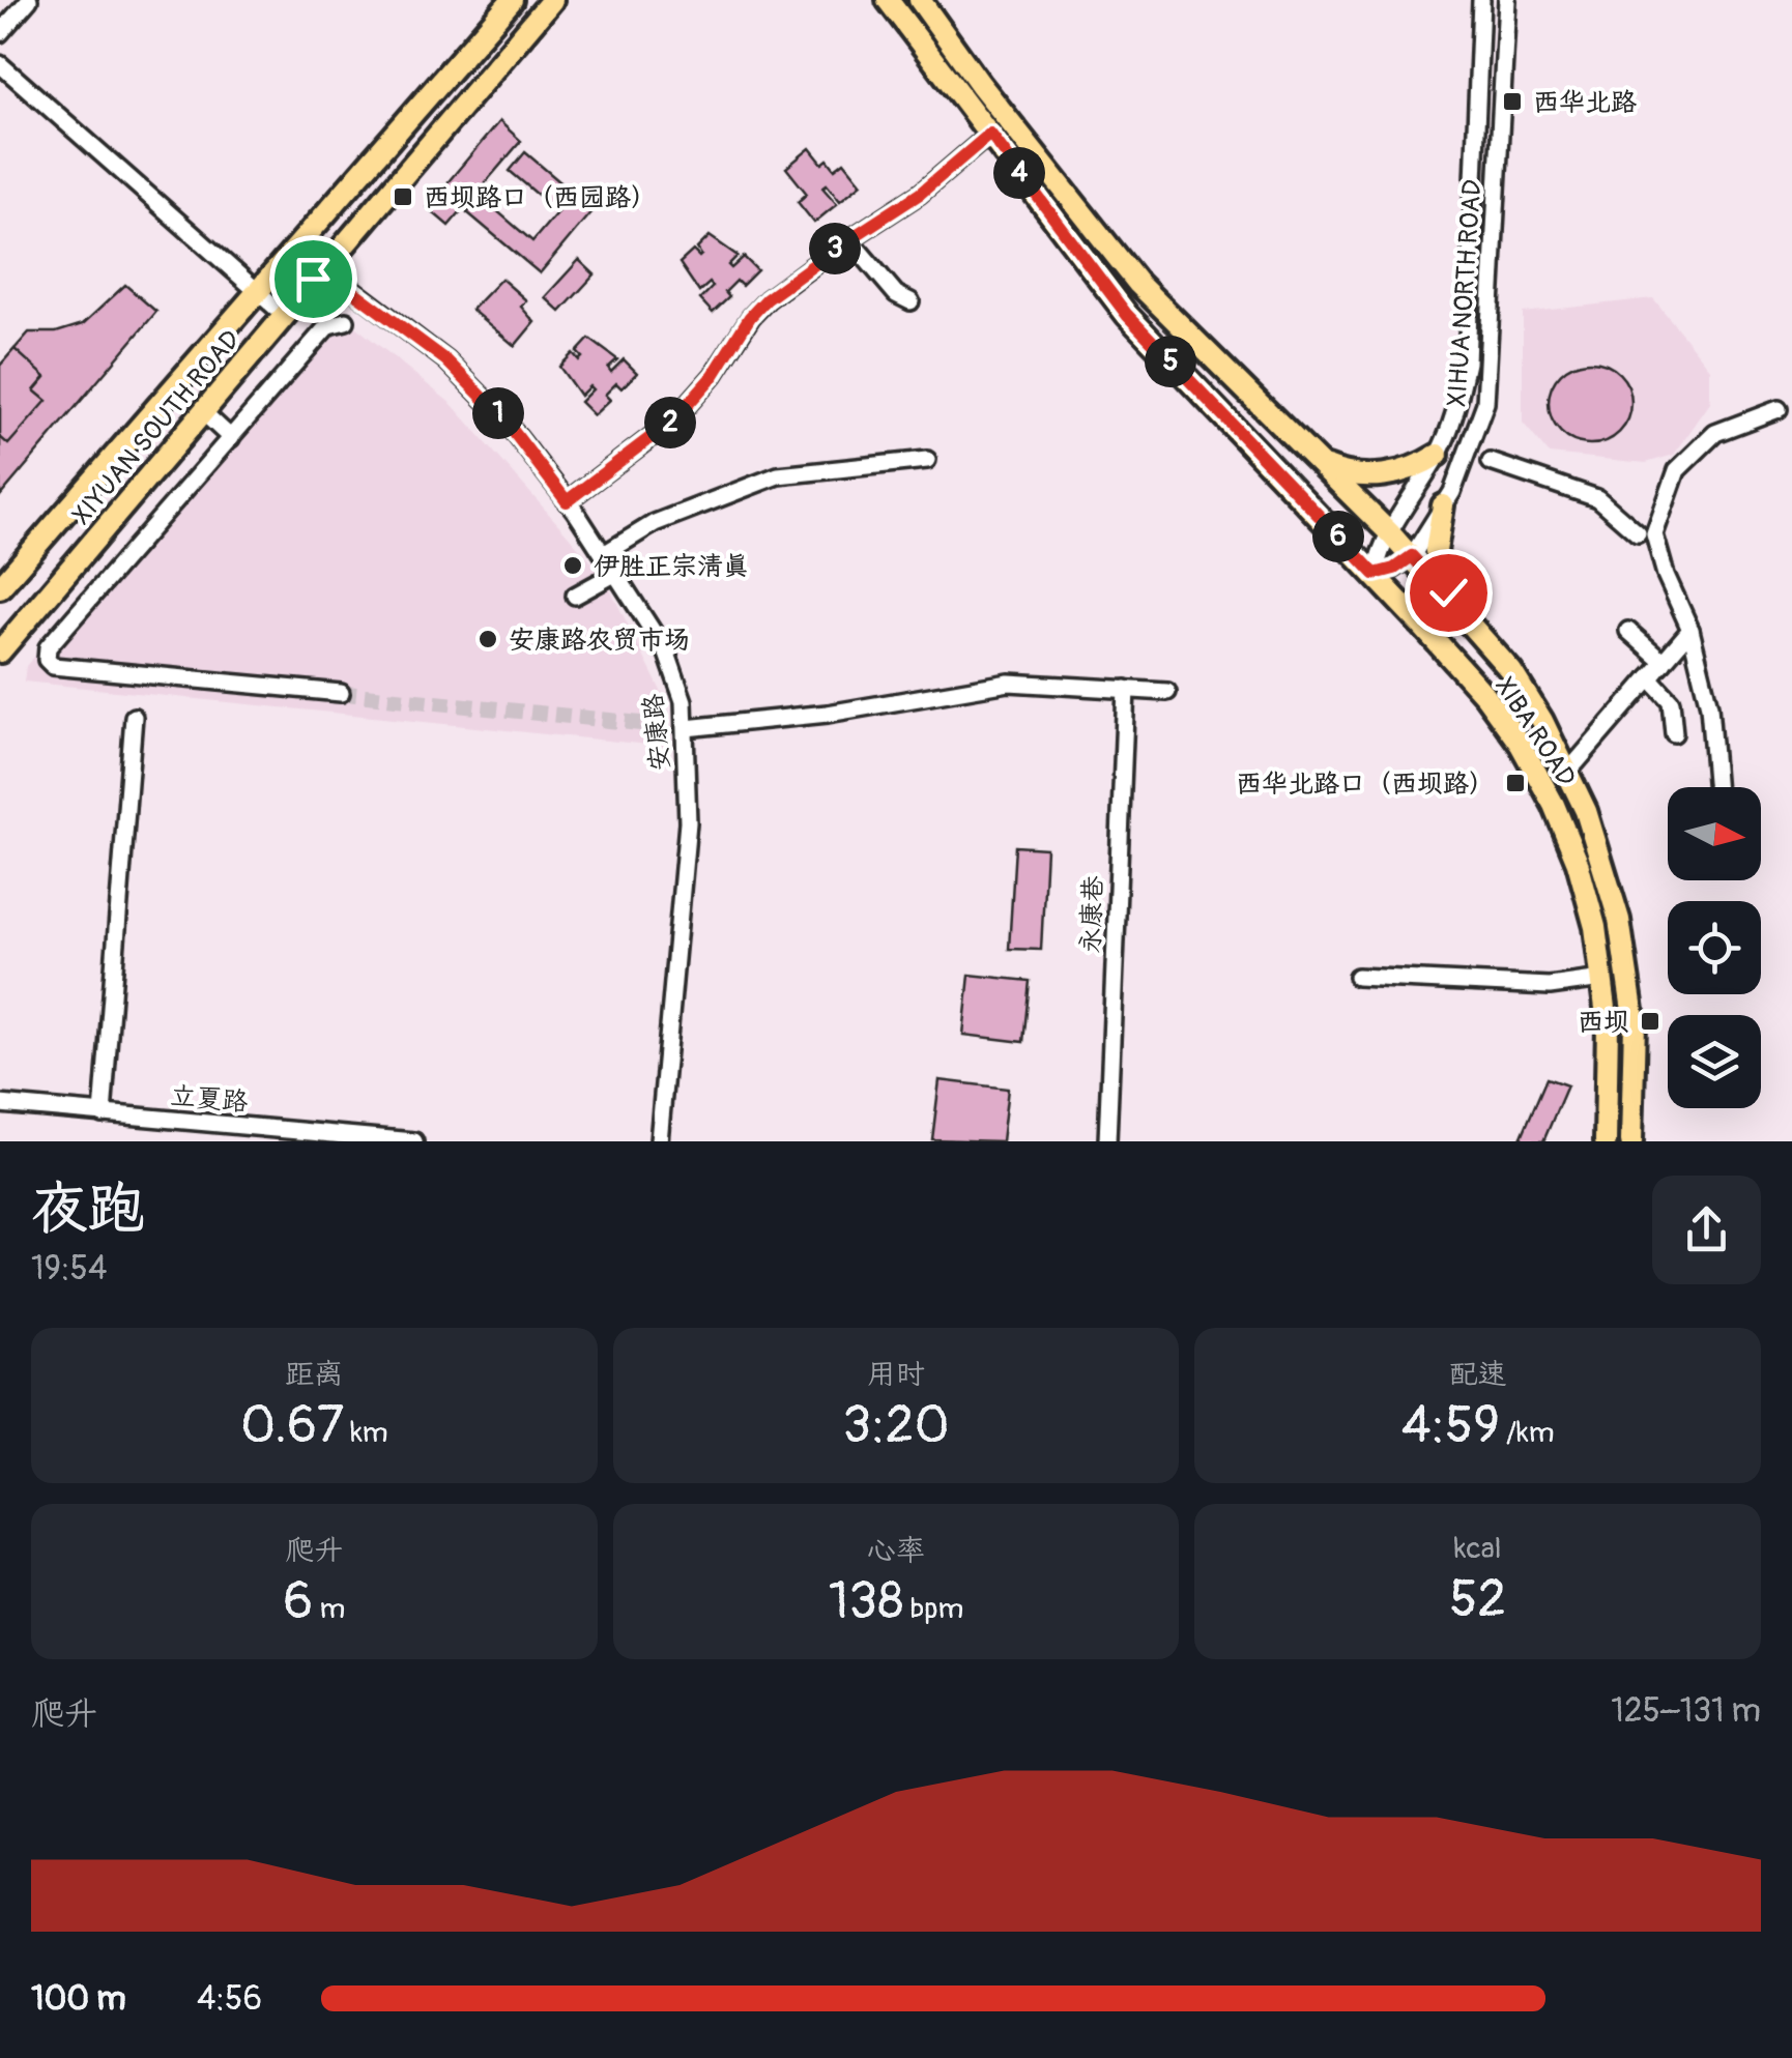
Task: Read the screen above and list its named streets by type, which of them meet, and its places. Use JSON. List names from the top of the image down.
{
  "streets": {
    "main road": ["XIYUAN SOUTH ROAD", "XIBA ROAD"],
    "street": [
      "XIHUA NORTH ROAD",
      "安康路",
      "永康巷",
      "立夏路"
    ]
  },
  "crossings": [
    ["XIHUA NORTH ROAD", "XIBA ROAD"],
    ["XIYUAN SOUTH ROAD", "安康路"]
  ],
  "places": {
    "transit": [
      "西华北路",
      "西坝路口（西园路）",
      "西华北路口（西坝路）",
      "西坝"
    ],
    "other": ["伊胜正宗清真", "安康路农贸市场"]
  },
  "north": "right",
  "page": {
    "pins": [
      "4",
      "3",
      "5",
      "1",
      "2",
      "6"
    ],
    "heading": ["夜跑", "19:54"],
    "stats": [
      ["距离", "0.67 km"],
      ["用时", "3:20"],
      ["配速", "4:59 /km"],
      ["爬升", "6 m"],
      ["心率", "138 bpm"],
      ["kcal", "52"]
    ],
    "chart": ["爬升", "125–131 m"],
    "list": [
      {
        "name": "100 m",
        "note": "4:56"
      }
    ]
  }
}
